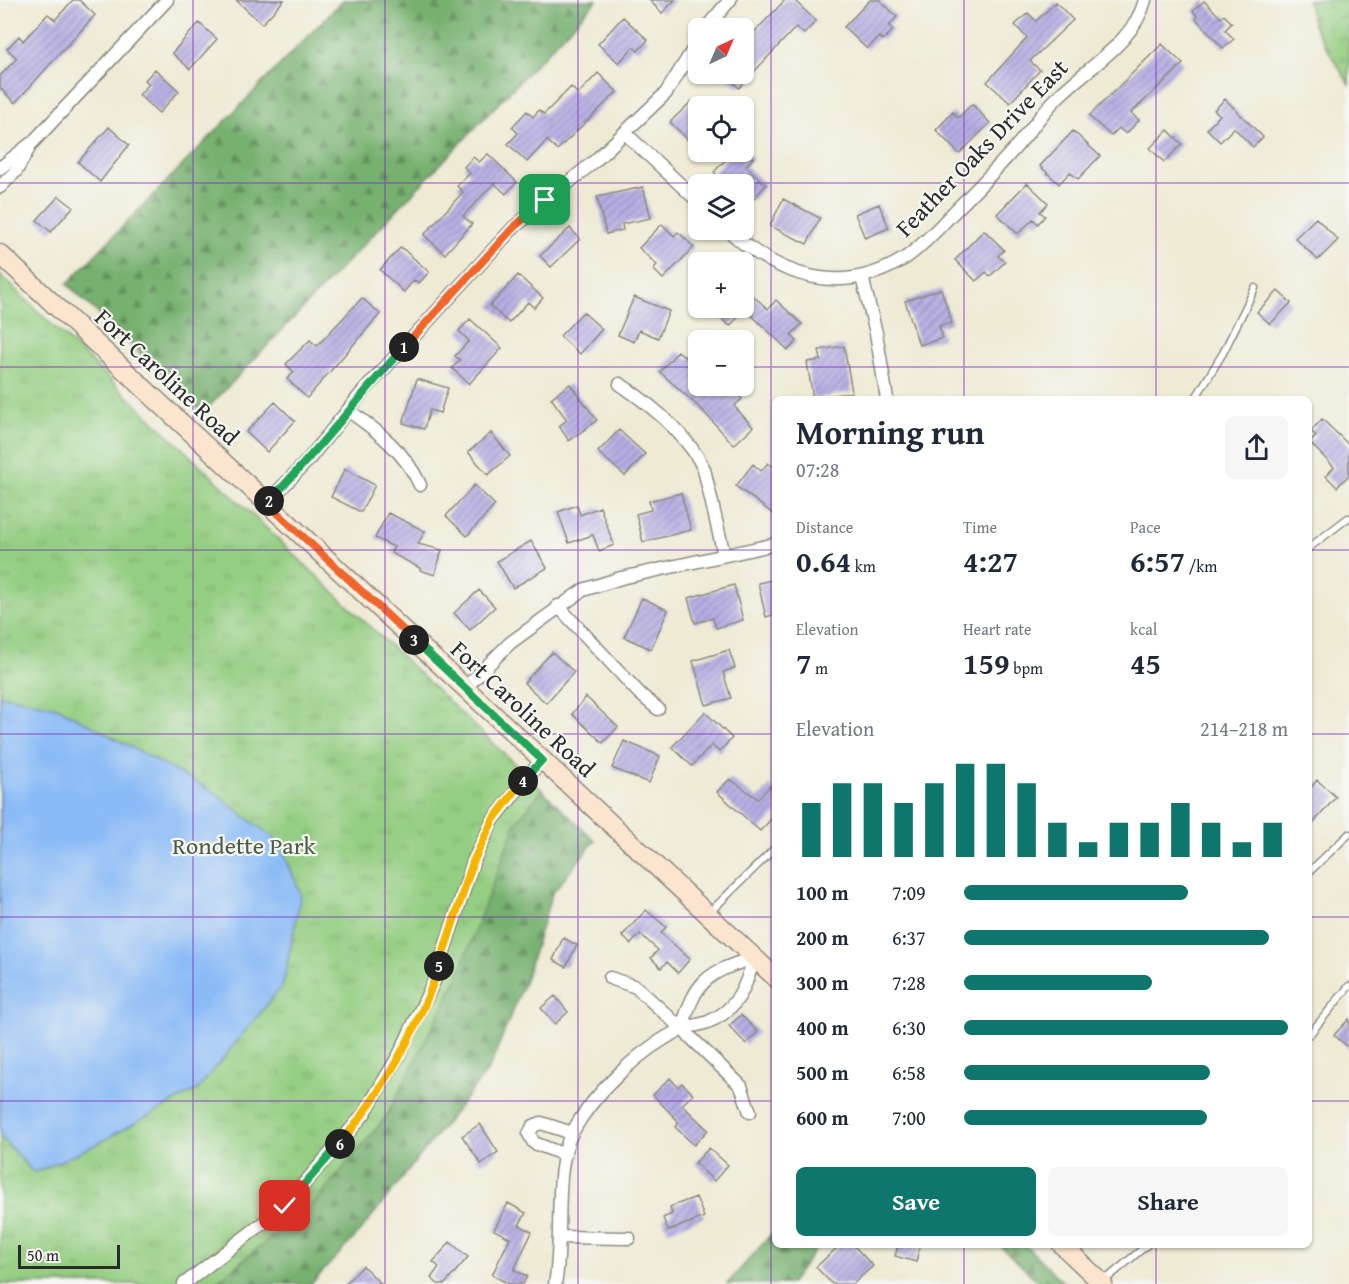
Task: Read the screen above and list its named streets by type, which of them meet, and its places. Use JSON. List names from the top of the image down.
{
  "streets": {
    "street": ["Feather Oaks Drive East", "Fort Caroline Road"]
  },
  "parks": ["Rondette Park"],
  "scale_bar": "50 m",
  "north": "top right",
  "page": {
    "map_buttons": ["+", "−"],
    "pins": [
      "1",
      "2",
      "3",
      "4",
      "5",
      "6"
    ],
    "heading": ["Morning run", "07:28"],
    "stats": [
      ["Distance", "0.64 km"],
      ["Time", "4:27"],
      ["Pace", "6:57 /km"],
      ["Elevation", "7 m"],
      ["Heart rate", "159 bpm"],
      ["kcal", "45"]
    ],
    "chart": ["Elevation", "214–218 m"],
    "list": [
      {
        "name": "100 m",
        "note": "7:09"
      },
      {
        "name": "200 m",
        "note": "6:37"
      },
      {
        "name": "300 m",
        "note": "7:28"
      },
      {
        "name": "400 m",
        "note": "6:30"
      },
      {
        "name": "500 m",
        "note": "6:58"
      },
      {
        "name": "600 m",
        "note": "7:00"
      }
    ],
    "buttons": ["Save", "Share"],
    "scale": "50 m"
  }
}
